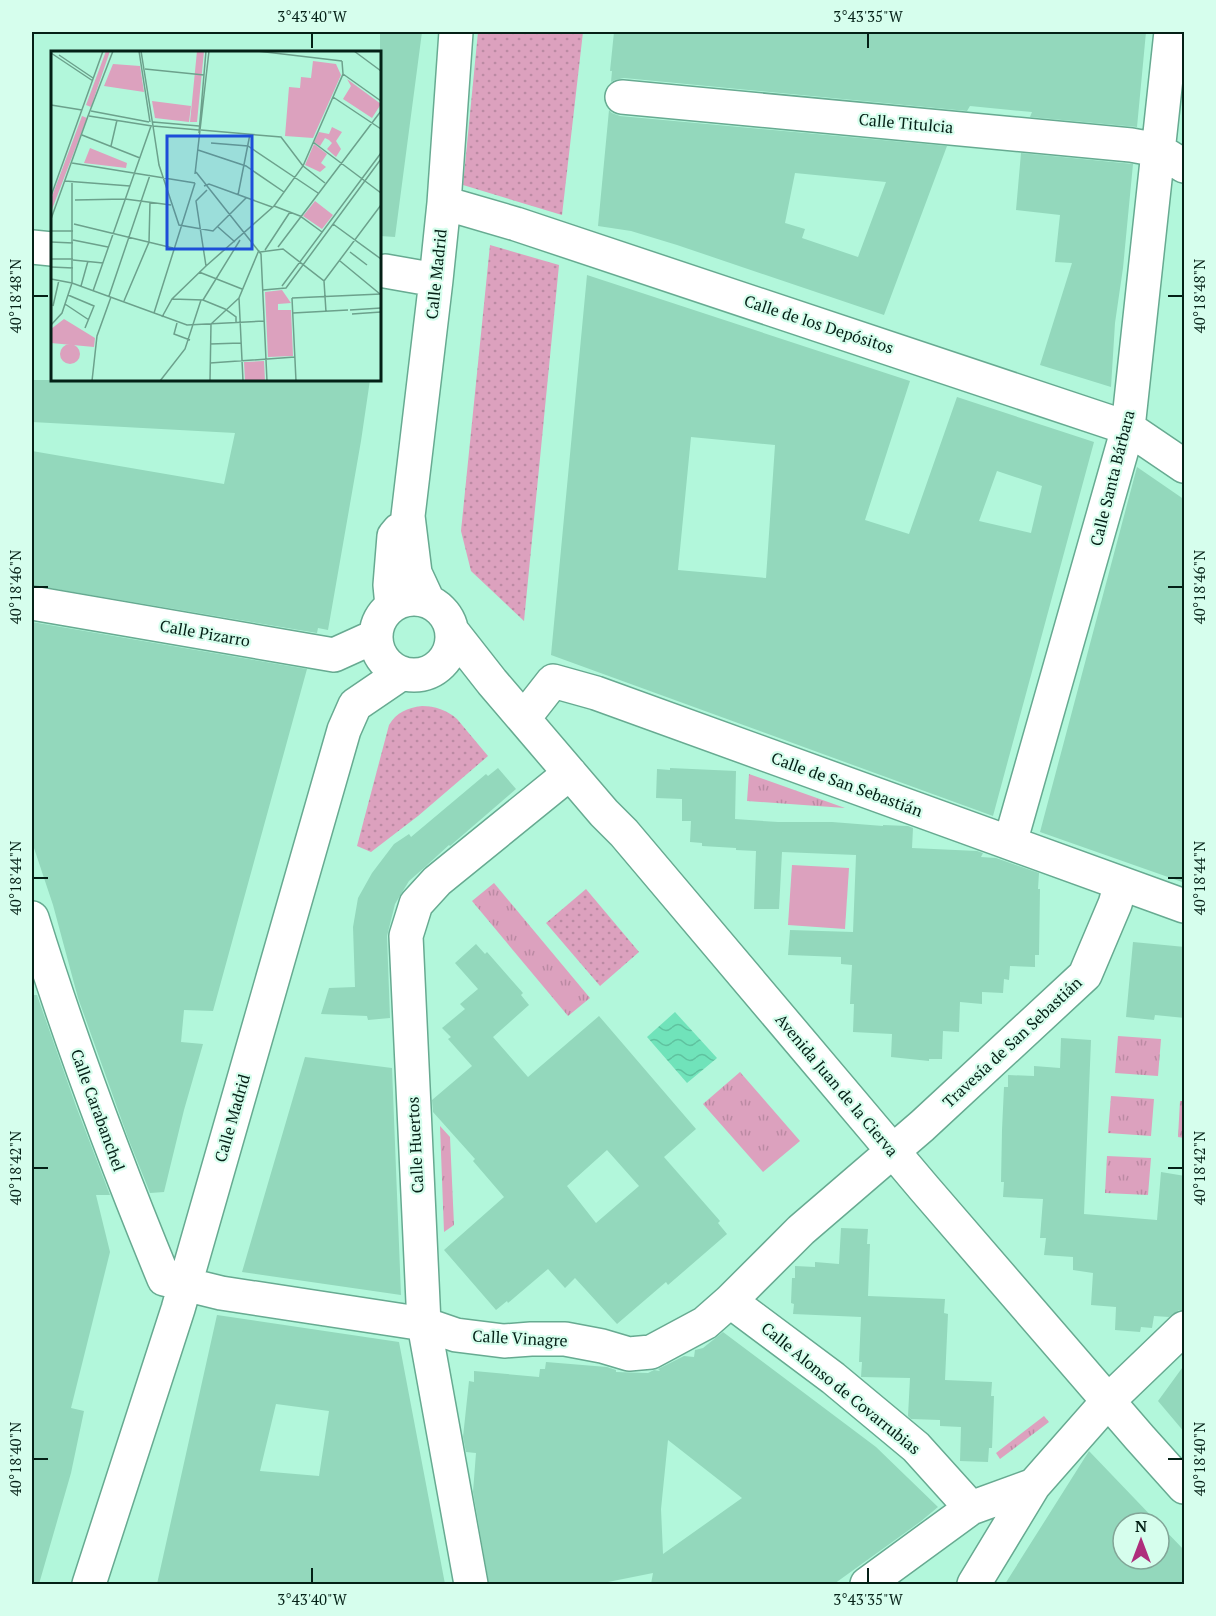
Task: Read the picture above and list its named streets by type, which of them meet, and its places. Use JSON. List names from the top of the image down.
{
  "streets": {
    "street": [
      "Calle Titulcia",
      "Calle Madrid",
      "Calle de los Depósitos",
      "Calle Santa Bárbara",
      "Calle Pizarro",
      "Calle de San Sebastián",
      "Travesía de San Sebastián",
      "Avenida Juan de la Cierva",
      "Calle Carabanchel",
      "Calle Huertos",
      "Calle Vinagre",
      "Calle Alonso de Covarrubias"
    ]
  },
  "crossings": [
    ["Calle Titulcia", "Calle Santa Bárbara"],
    ["Calle Madrid", "Calle de los Depósitos"],
    ["Calle Madrid", "Calle Pizarro"],
    ["Calle Madrid", "Avenida Juan de la Cierva"],
    ["Calle Madrid", "Calle Carabanchel"],
    ["Calle Madrid", "Calle Vinagre"],
    ["Calle de los Depósitos", "Calle Santa Bárbara"],
    ["Calle Santa Bárbara", "Calle de San Sebastián"],
    ["Calle Pizarro", "Avenida Juan de la Cierva"],
    ["Calle de San Sebastián", "Travesía de San Sebastián"],
    ["Calle de San Sebastián", "Avenida Juan de la Cierva"],
    ["Travesía de San Sebastián", "Avenida Juan de la Cierva"],
    ["Travesía de San Sebastián", "Calle Vinagre"],
    ["Avenida Juan de la Cierva", "Calle Huertos"],
    ["Avenida Juan de la Cierva", "Calle Vinagre"],
    ["Calle Carabanchel", "Calle Vinagre"],
    ["Calle Huertos", "Calle Vinagre"],
    ["Calle Vinagre", "Calle Alonso de Covarrubias"]
  ],
  "north": "top",
  "coordinates": [
    "3°43'40\"W",
    "3°43'35\"W",
    "40°18'48\"N",
    "40°18'46\"N",
    "40°18'44\"N",
    "40°18'42\"N",
    "40°18'40\"N"
  ]
}
